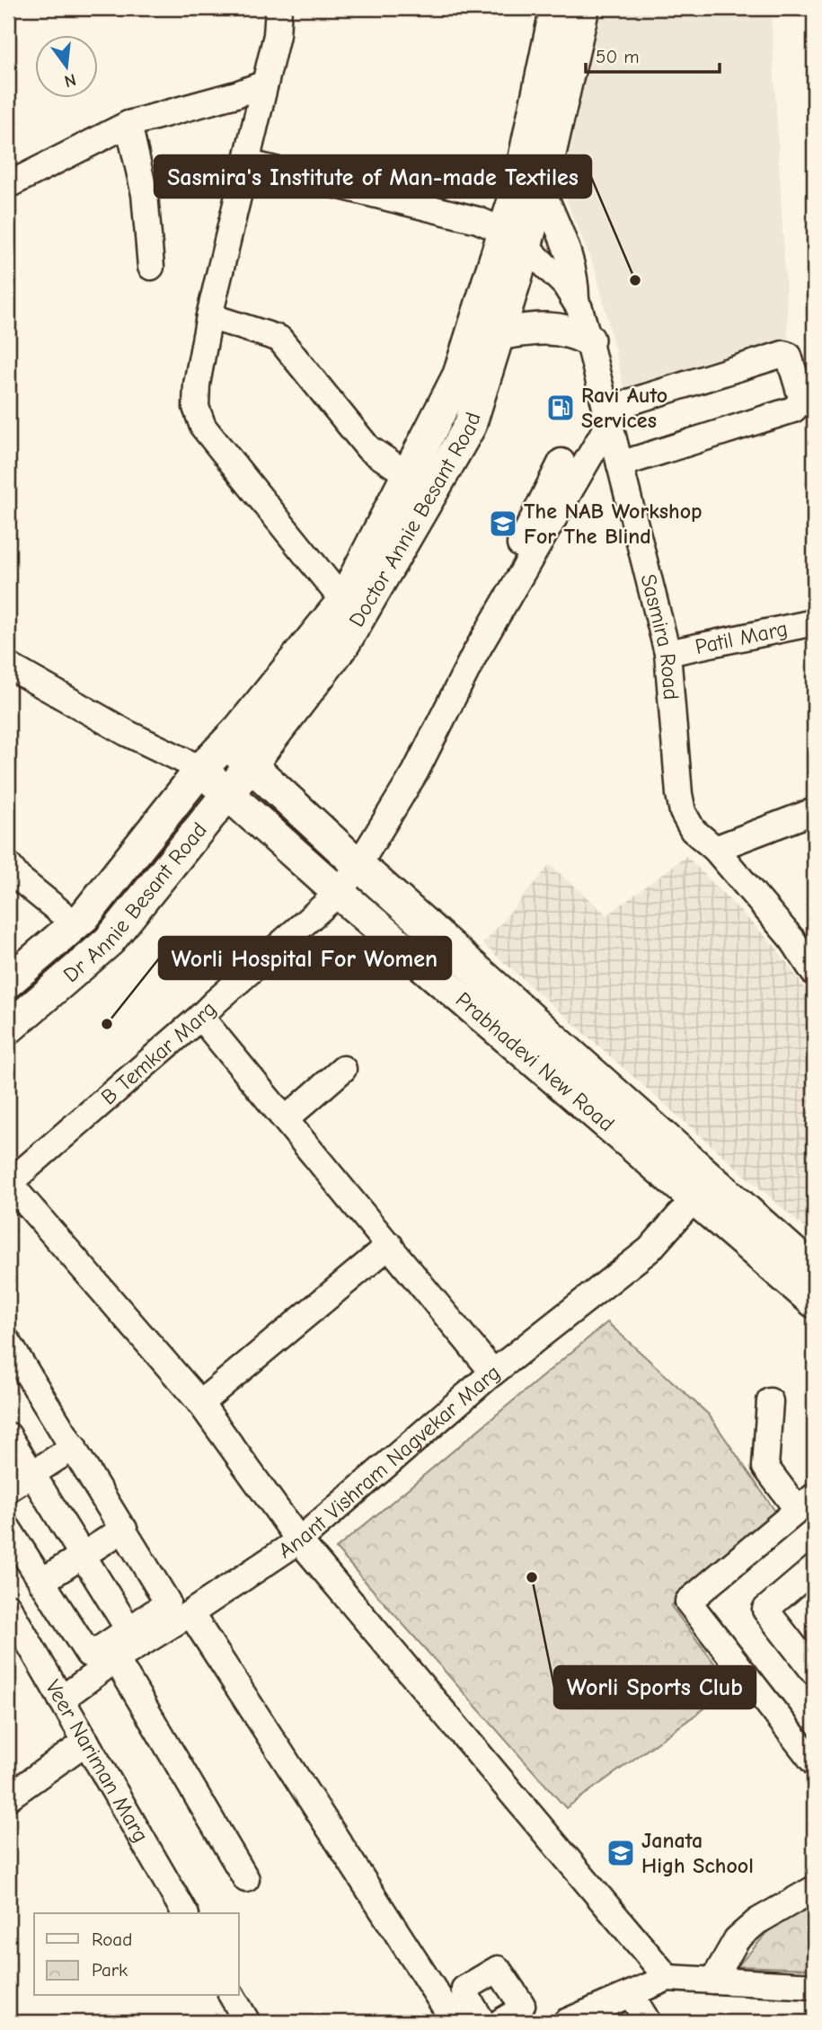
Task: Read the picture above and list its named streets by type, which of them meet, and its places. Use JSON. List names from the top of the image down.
{
  "streets": {
    "main road": ["Doctor Annie Besant Road", "Dr Annie Besant Road", "Prabhadevi New Road"],
    "street": [
      "Sasmira Road",
      "Patil Marg",
      "B Temkar Marg",
      "Anant Vishram Nagvekar Marg",
      "Veer Nariman Marg"
    ]
  },
  "crossings": [
    ["Doctor Annie Besant Road", "Sasmira Road"],
    ["Doctor Annie Besant Road", "Dr Annie Besant Road"],
    ["Doctor Annie Besant Road", "Prabhadevi New Road"],
    ["Sasmira Road", "Patil Marg"],
    ["Dr Annie Besant Road", "Prabhadevi New Road"],
    ["B Temkar Marg", "Prabhadevi New Road"],
    ["Prabhadevi New Road", "Anant Vishram Nagvekar Marg"],
    ["Anant Vishram Nagvekar Marg", "Veer Nariman Marg"]
  ],
  "places": {
    "other": ["Sasmira's Institute of Man-made Textiles", "Worli Hospital For Women", "Worli Sports Club"],
    "fuel station": ["Ravi Auto Services"],
    "school or university": ["The NAB Workshop For The Blind", "Janata High School"]
  },
  "legend": ["Road", "Park"],
  "scale_bar": "50 m",
  "north": "bottom"
}
